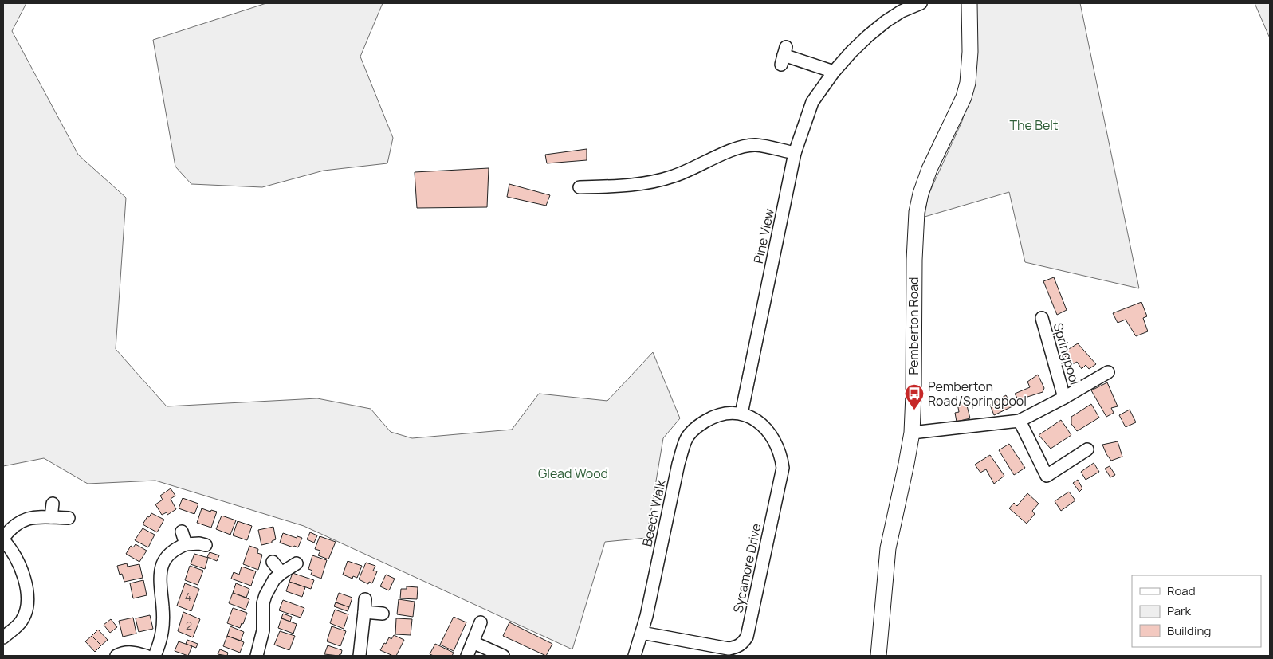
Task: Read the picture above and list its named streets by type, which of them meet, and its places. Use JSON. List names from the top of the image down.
{
  "streets": {
    "main road": ["Pemberton Road"],
    "street": [
      "Pine View",
      "Springpool",
      "Beech Walk",
      "Sycamore Drive"
    ]
  },
  "crossings": [
    ["Pine View", "Beech Walk"],
    ["Pine View", "Sycamore Drive"],
    ["Pemberton Road", "Springpool"],
    ["Beech Walk", "Sycamore Drive"]
  ],
  "parks": ["The Belt", "Glead Wood"],
  "places": {
    "bus stop": ["Pemberton Road/Springpool"]
  },
  "house_numbers": ["4", "2"],
  "legend": ["Road", "Park", "Building"]
}
